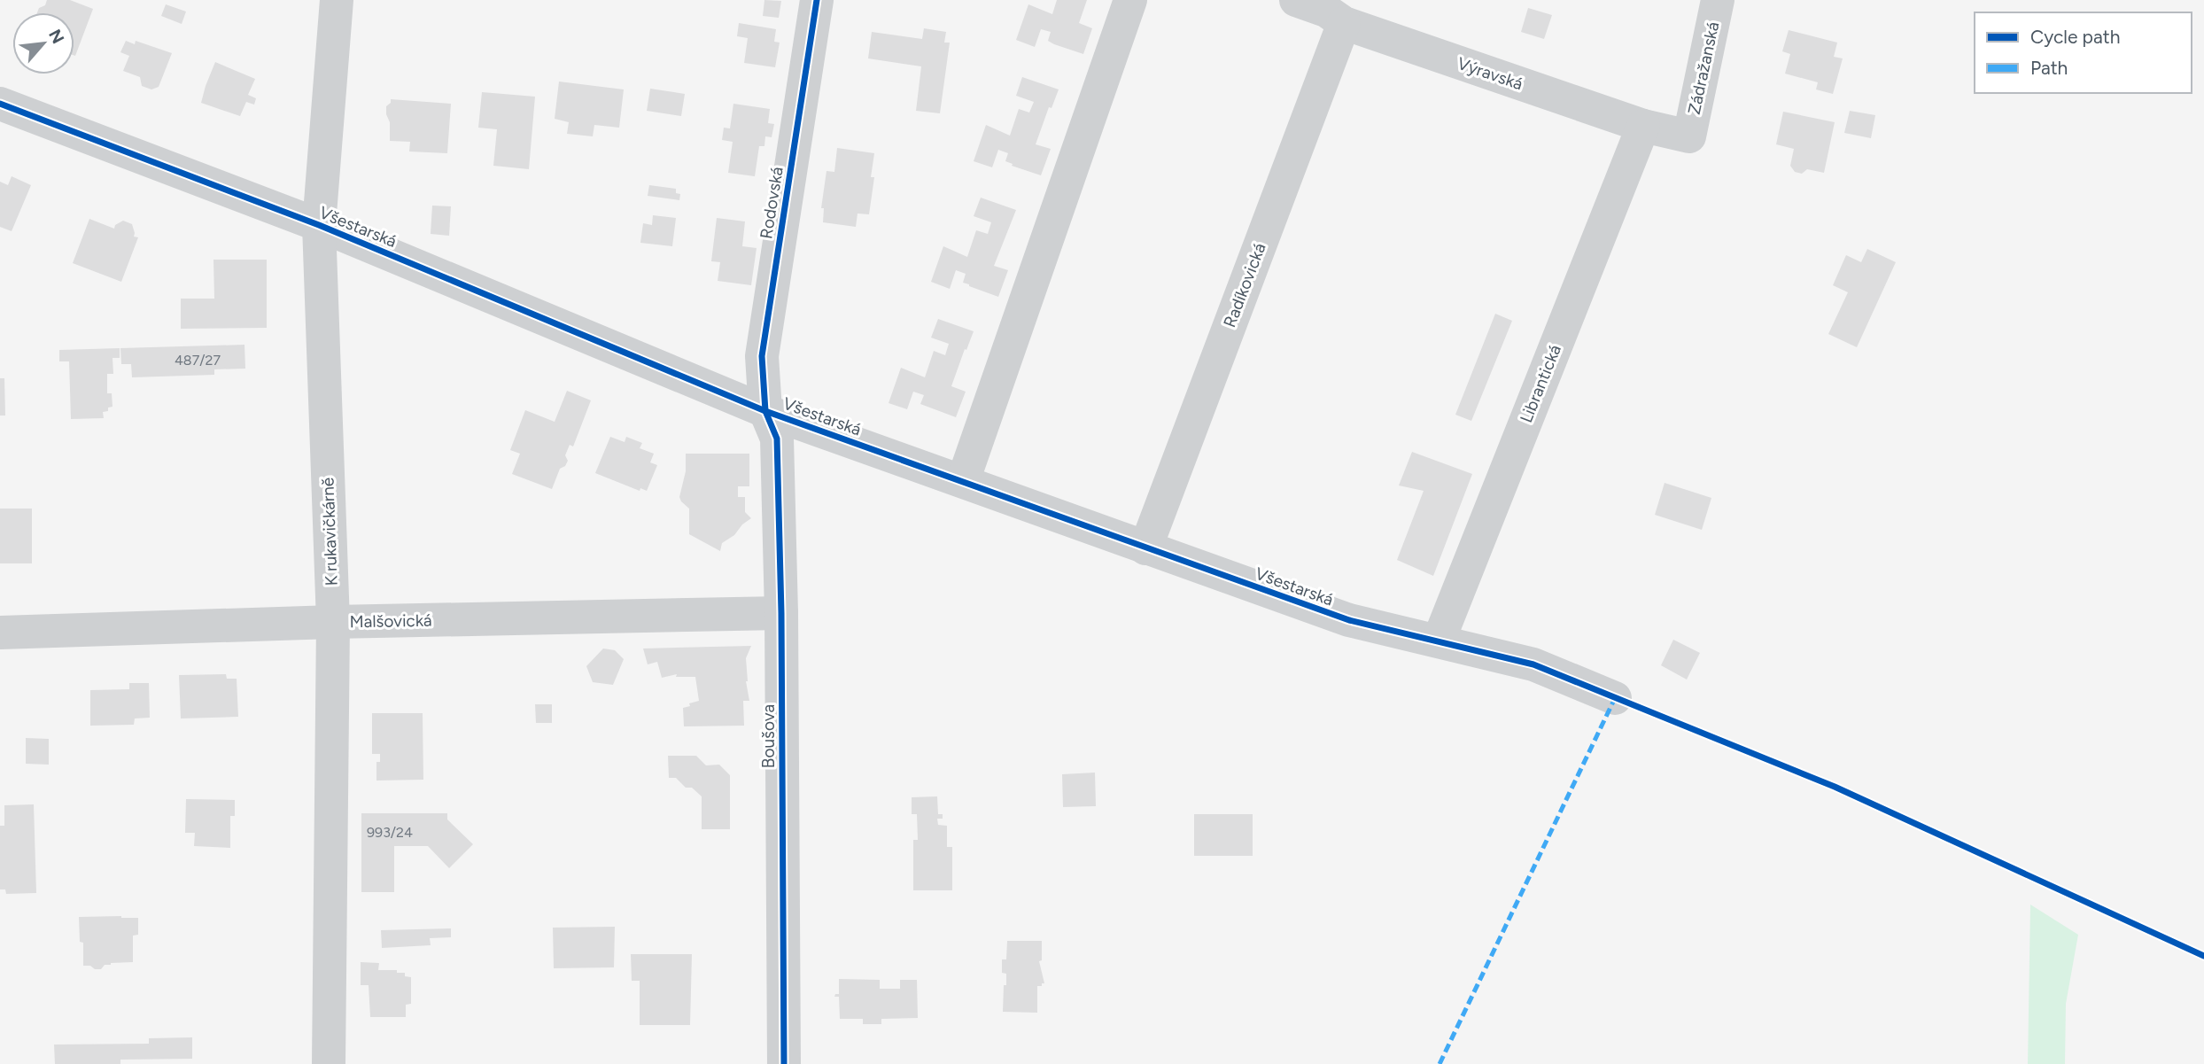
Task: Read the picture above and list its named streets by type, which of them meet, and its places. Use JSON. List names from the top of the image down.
{
  "streets": {
    "street": [
      "Zádražanská",
      "Výravská",
      "Rodovská",
      "Všestarská",
      "Radíkovická",
      "Librantická",
      "K rukavičkárně",
      "Malšovická",
      "Boušova"
    ]
  },
  "crossings": [
    ["Zádražanská", "Výravská"],
    ["Výravská", "Radíkovická"],
    ["Výravská", "Librantická"],
    ["Rodovská", "Všestarská"],
    ["Rodovská", "Boušova"],
    ["Všestarská", "Radíkovická"],
    ["Všestarská", "Librantická"],
    ["Všestarská", "K rukavičkárně"],
    ["Všestarská", "Boušova"],
    ["K rukavičkárně", "Malšovická"],
    ["Malšovická", "Boušova"]
  ],
  "house_numbers": ["487/27", "993/24"],
  "legend": ["Cycle path", "Path"],
  "north": "top right"
}
